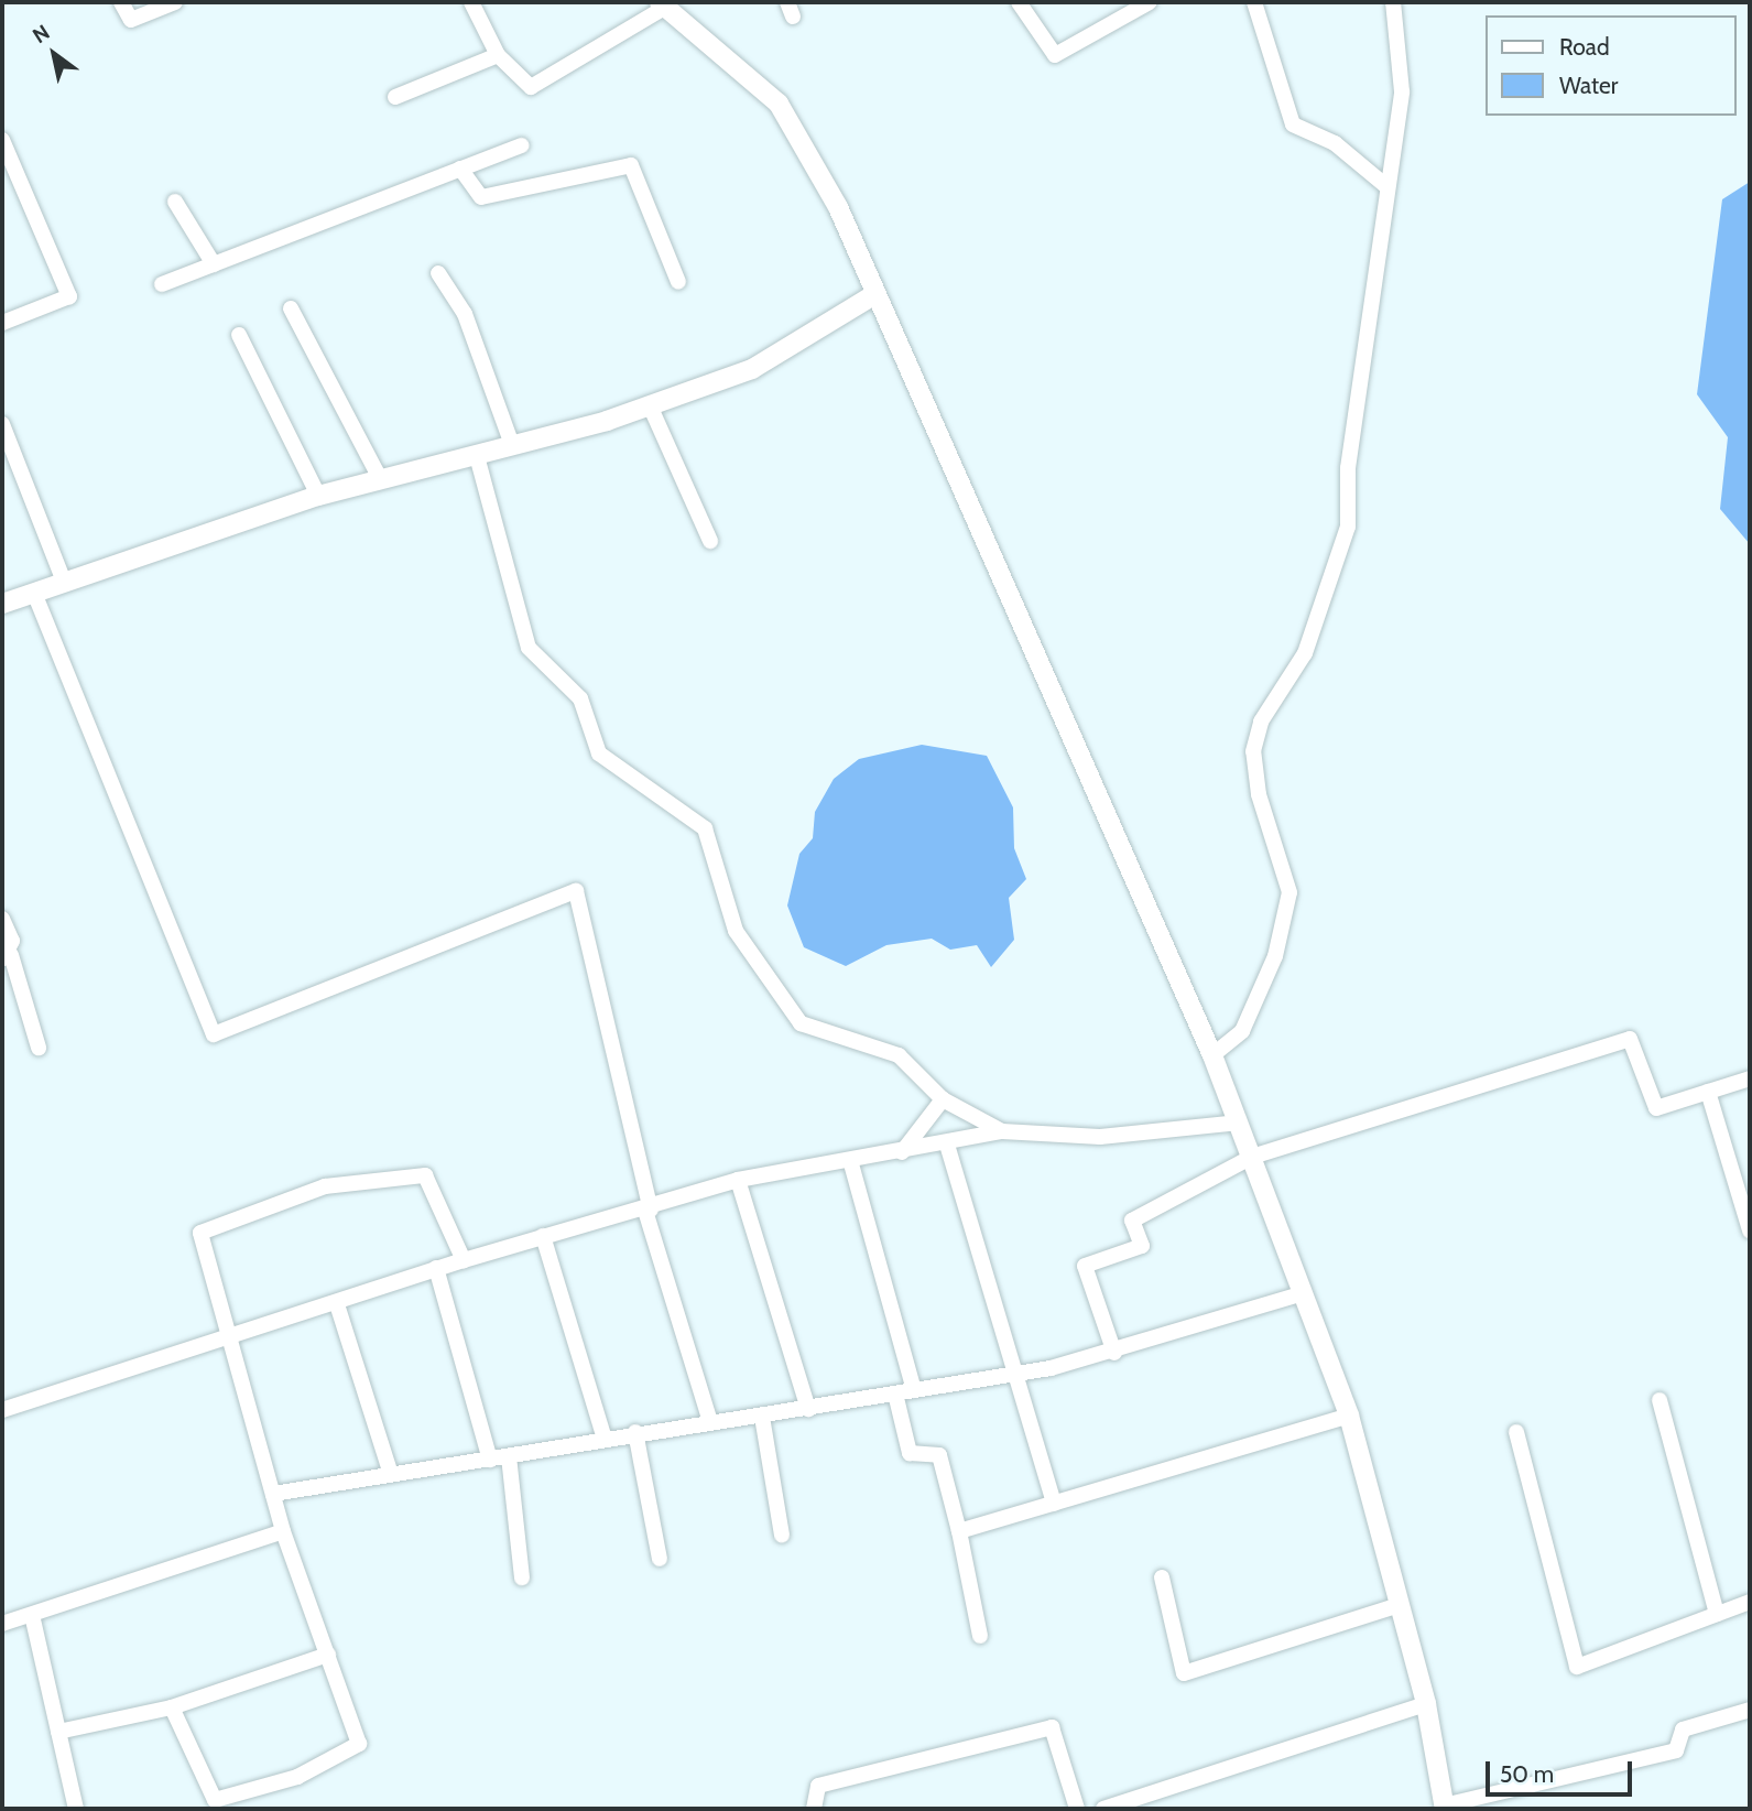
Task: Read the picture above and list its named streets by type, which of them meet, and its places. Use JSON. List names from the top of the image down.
{
  "legend": ["Road", "Water"],
  "scale_bar": "50 m",
  "north": "top left"
}
